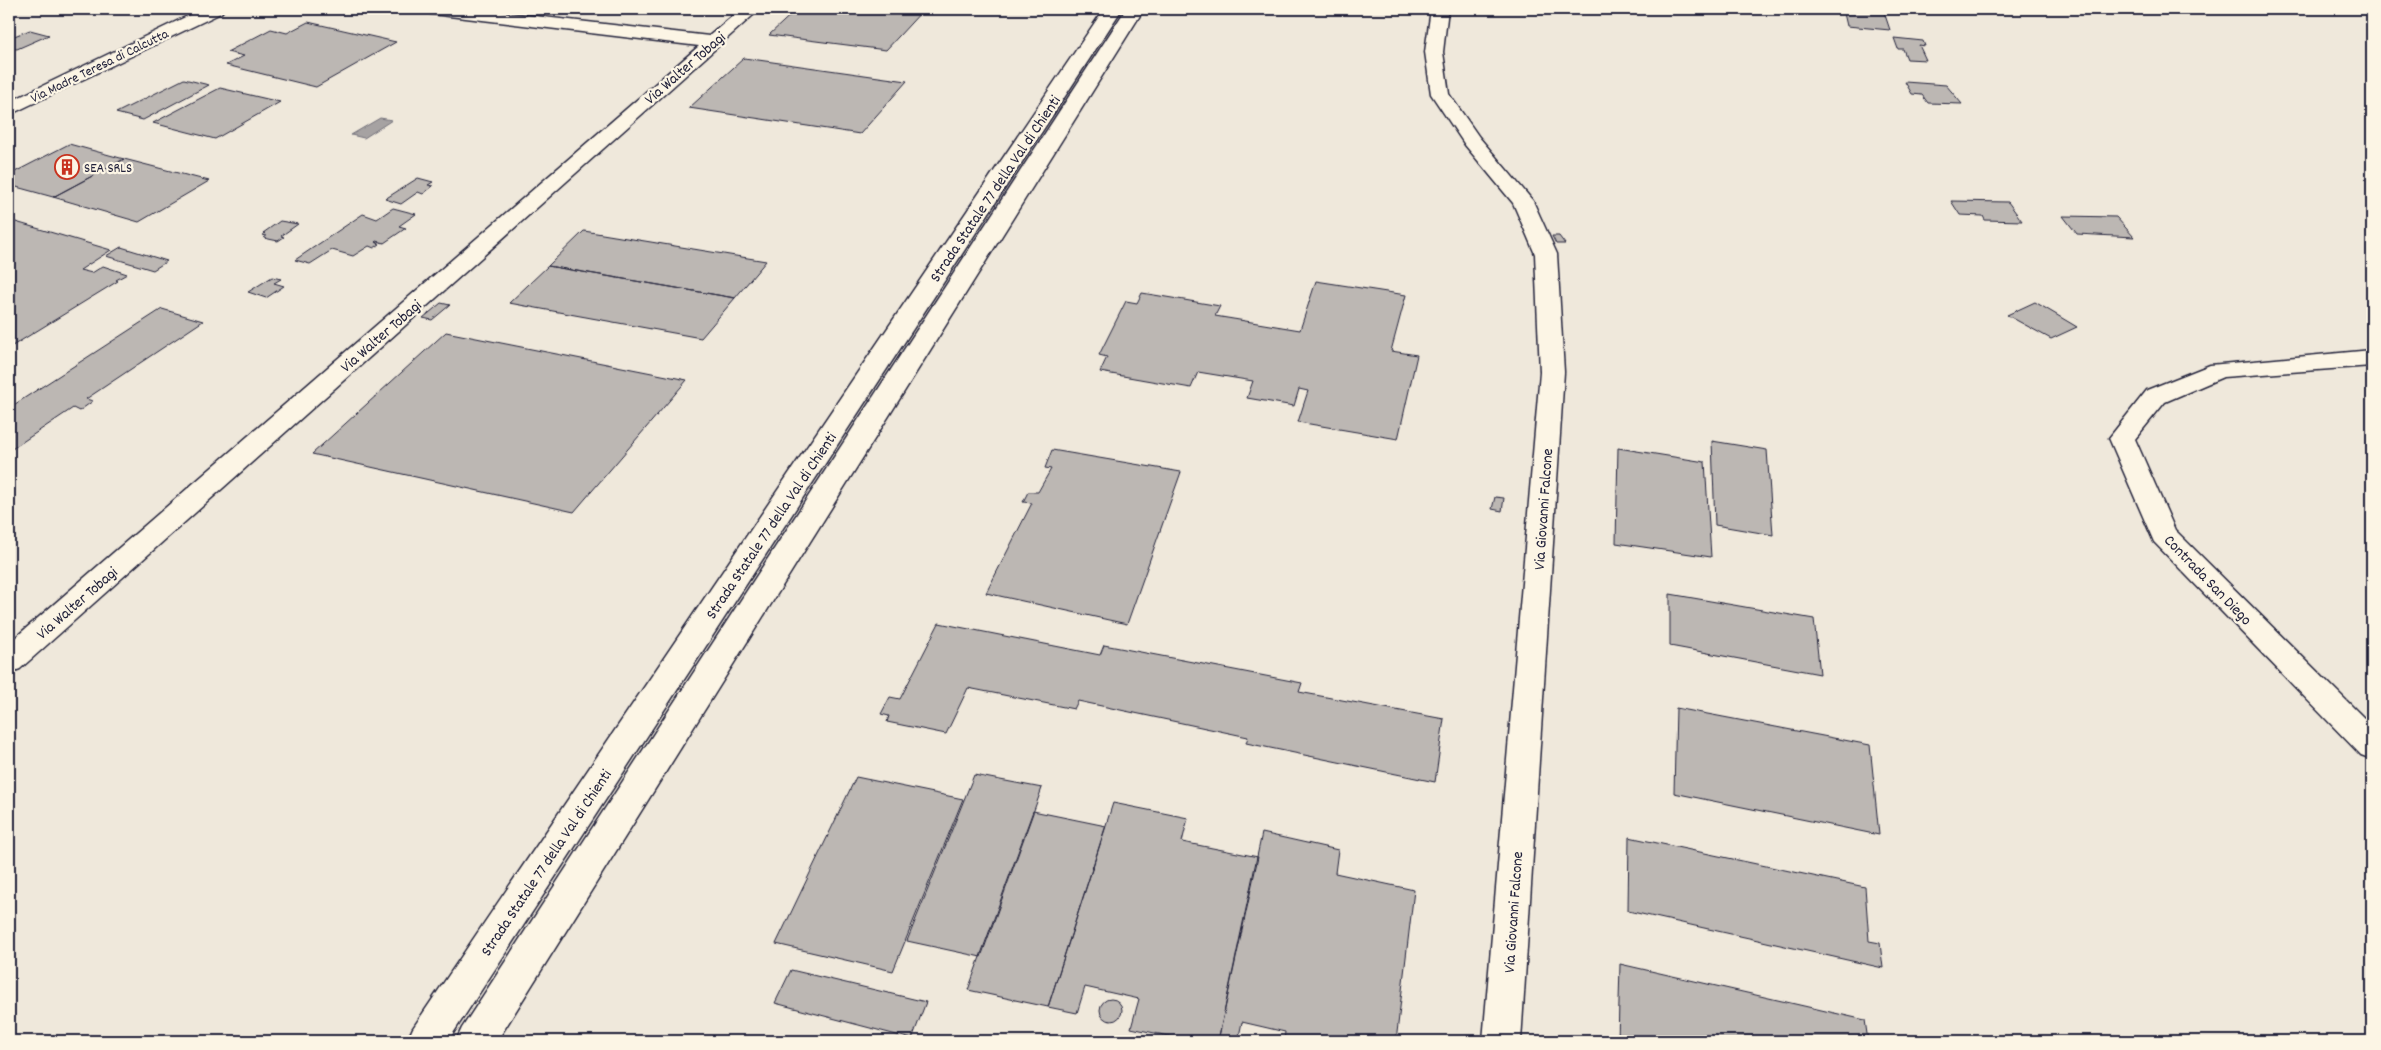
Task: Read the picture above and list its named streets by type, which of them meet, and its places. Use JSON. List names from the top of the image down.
{
  "streets": {
    "main road": [
      "Via Madre Teresa di Calcutta",
      "Via Walter Tobagi",
      "Strada Statale 77 della Val di Chienti",
      "Via Giovanni Falcone",
      "Contrada San Diego"
    ]
  },
  "places": {
    "building": ["SEA SRLS"]
  }
}
